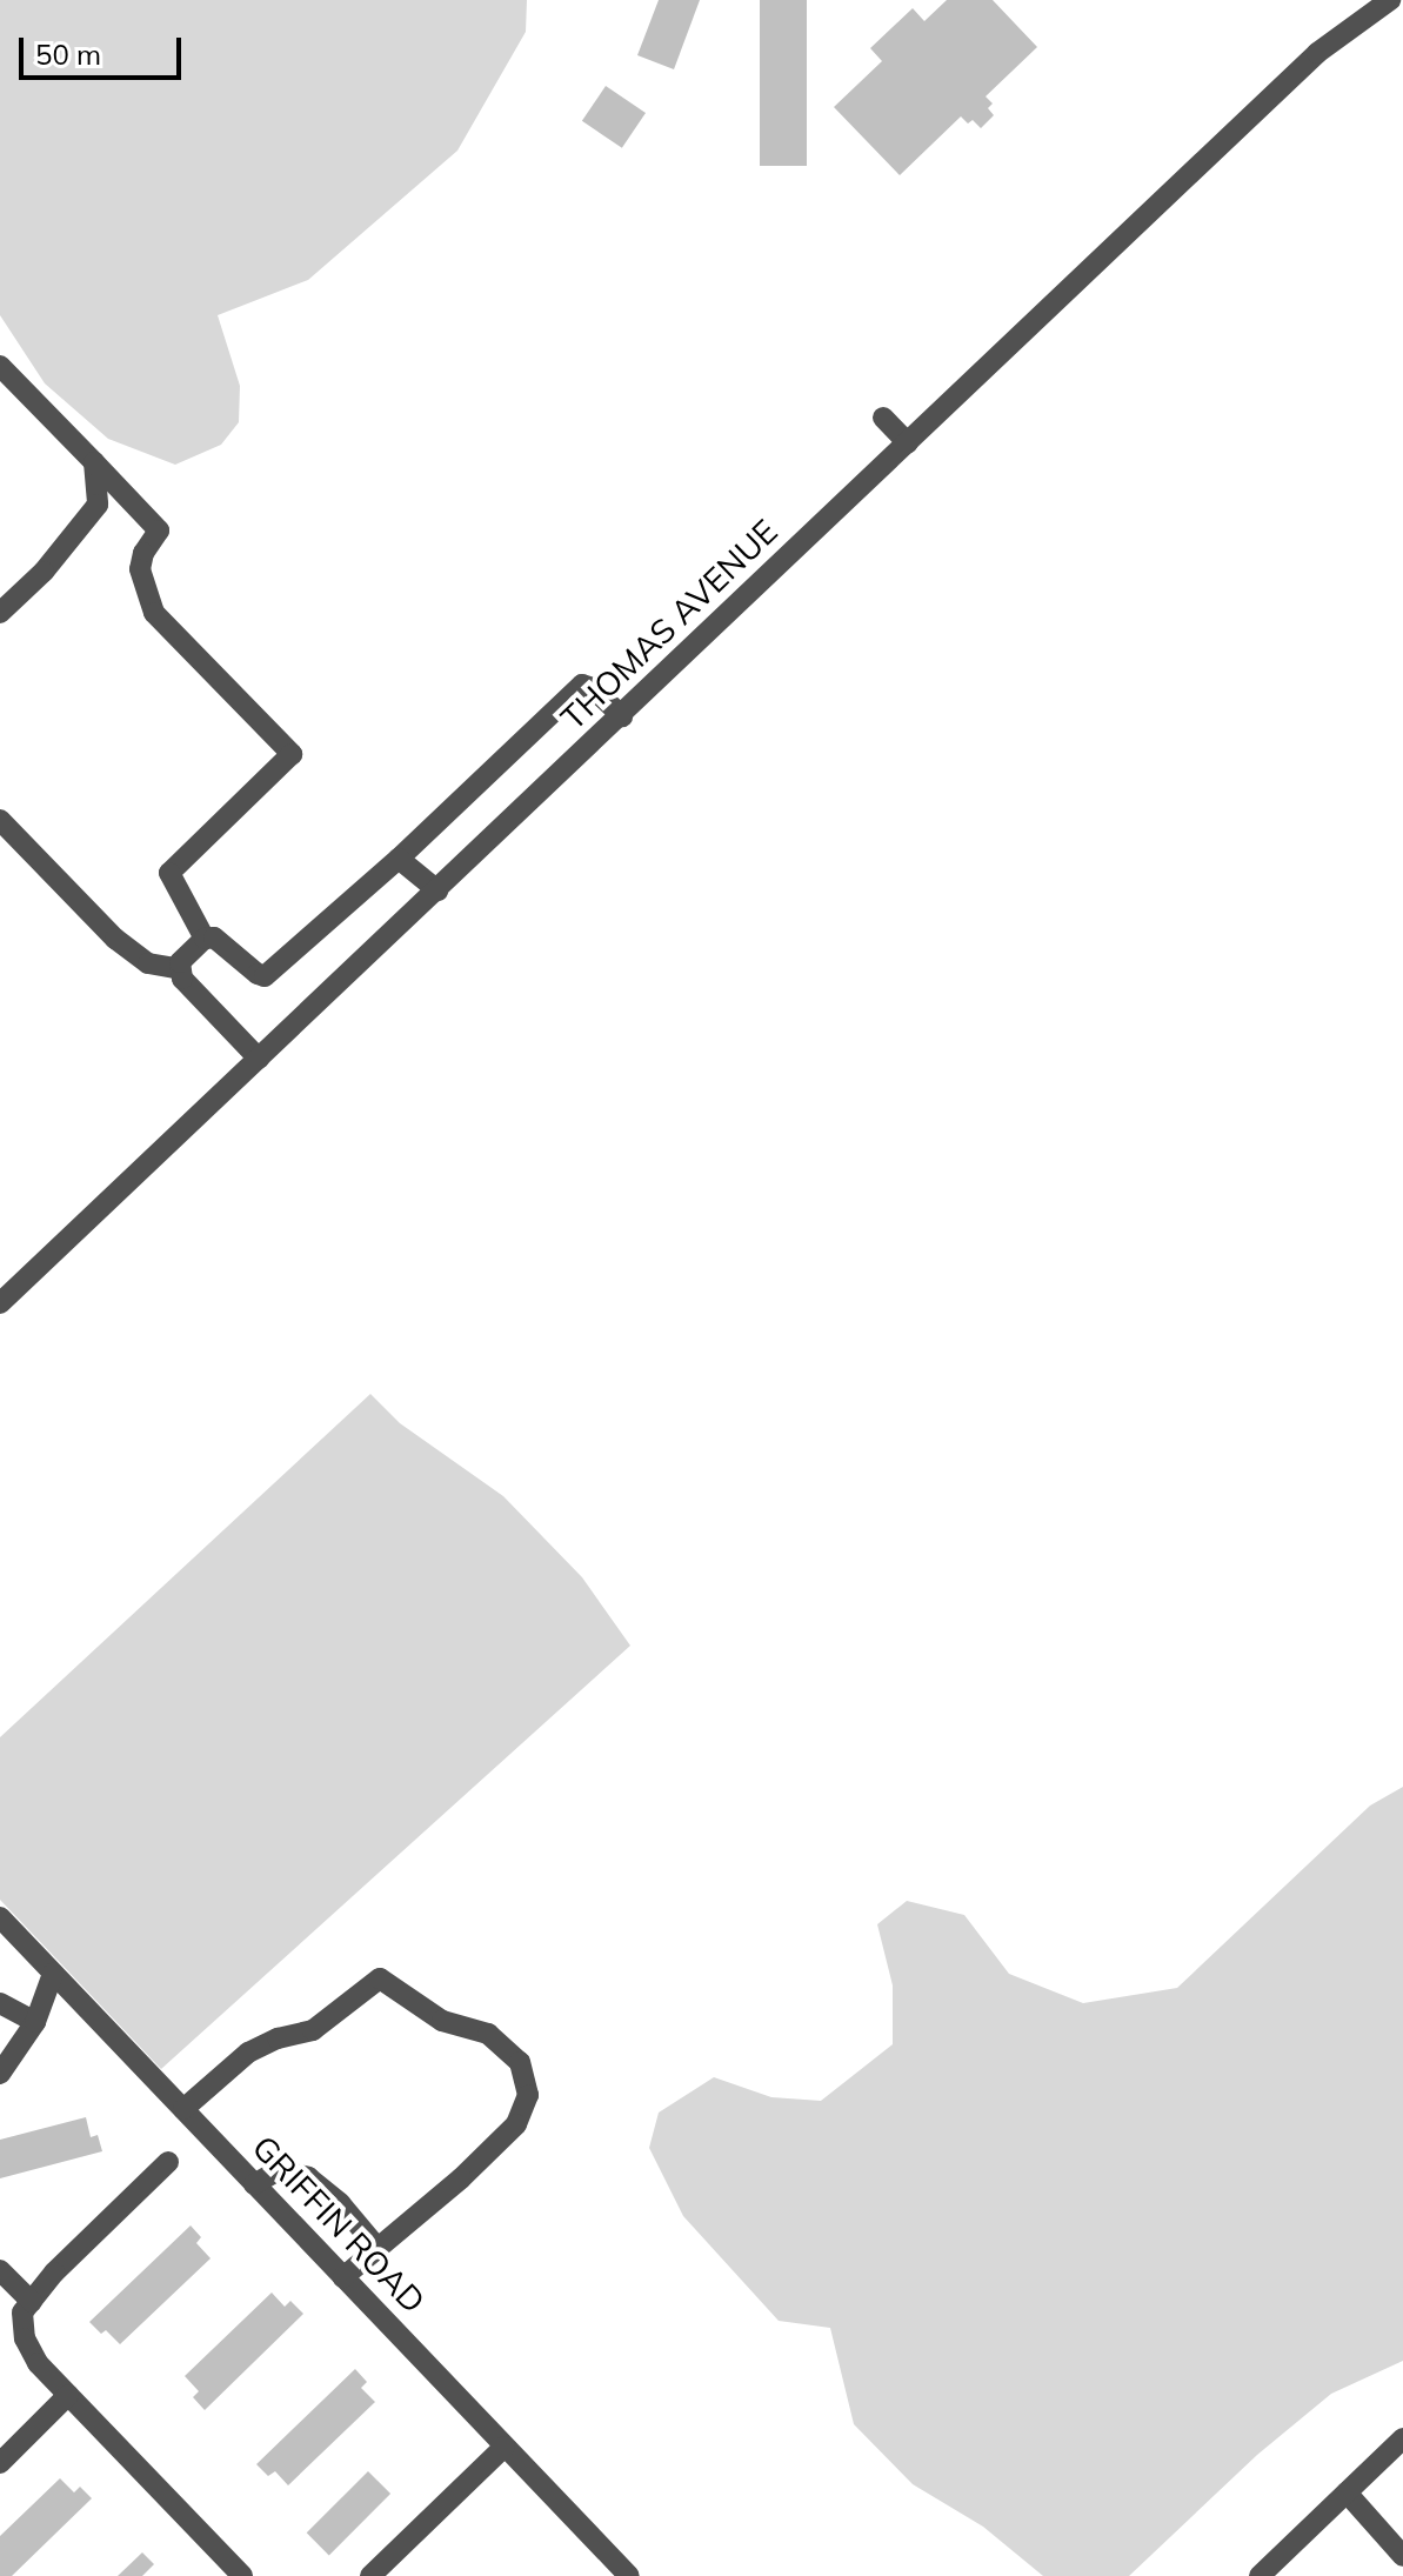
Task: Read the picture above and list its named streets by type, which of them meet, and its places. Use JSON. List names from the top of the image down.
{
  "streets": {
    "street": ["THOMAS AVENUE", "GRIFFIN ROAD"]
  },
  "scale_bar": "50 m"
}
